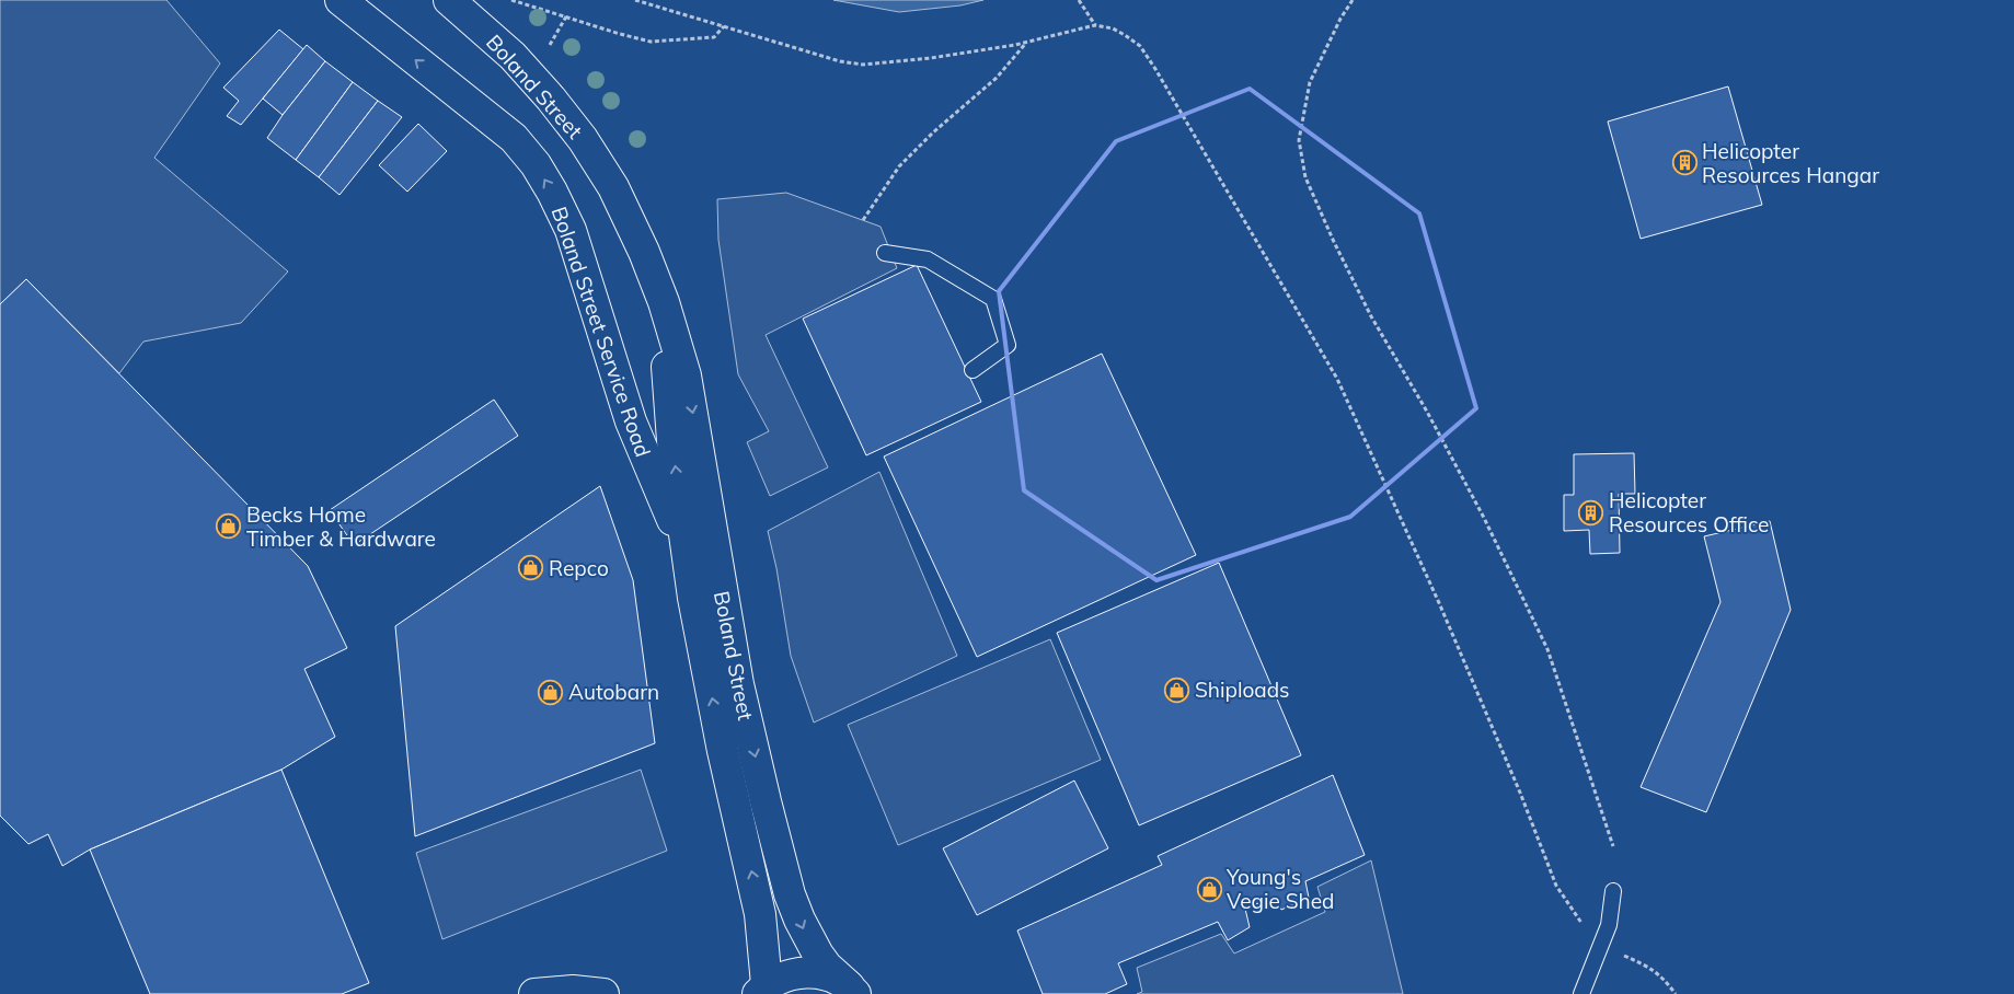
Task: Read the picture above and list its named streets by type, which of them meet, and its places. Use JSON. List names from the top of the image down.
{
  "streets": {
    "street": ["Boland Street", "Boland Street Service Road"]
  },
  "crossings": [
    ["Boland Street", "Boland Street Service Road"]
  ],
  "one_way": ["Boland Street Service Road"],
  "places": {
    "building": ["Helicopter Resources Hangar", "Helicopter Resources Office"],
    "shop": [
      "Becks Home Timber & Hardware",
      "Repco",
      "Shiploads",
      "Autobarn",
      "Young's Vegie Shed"
    ]
  }
}
